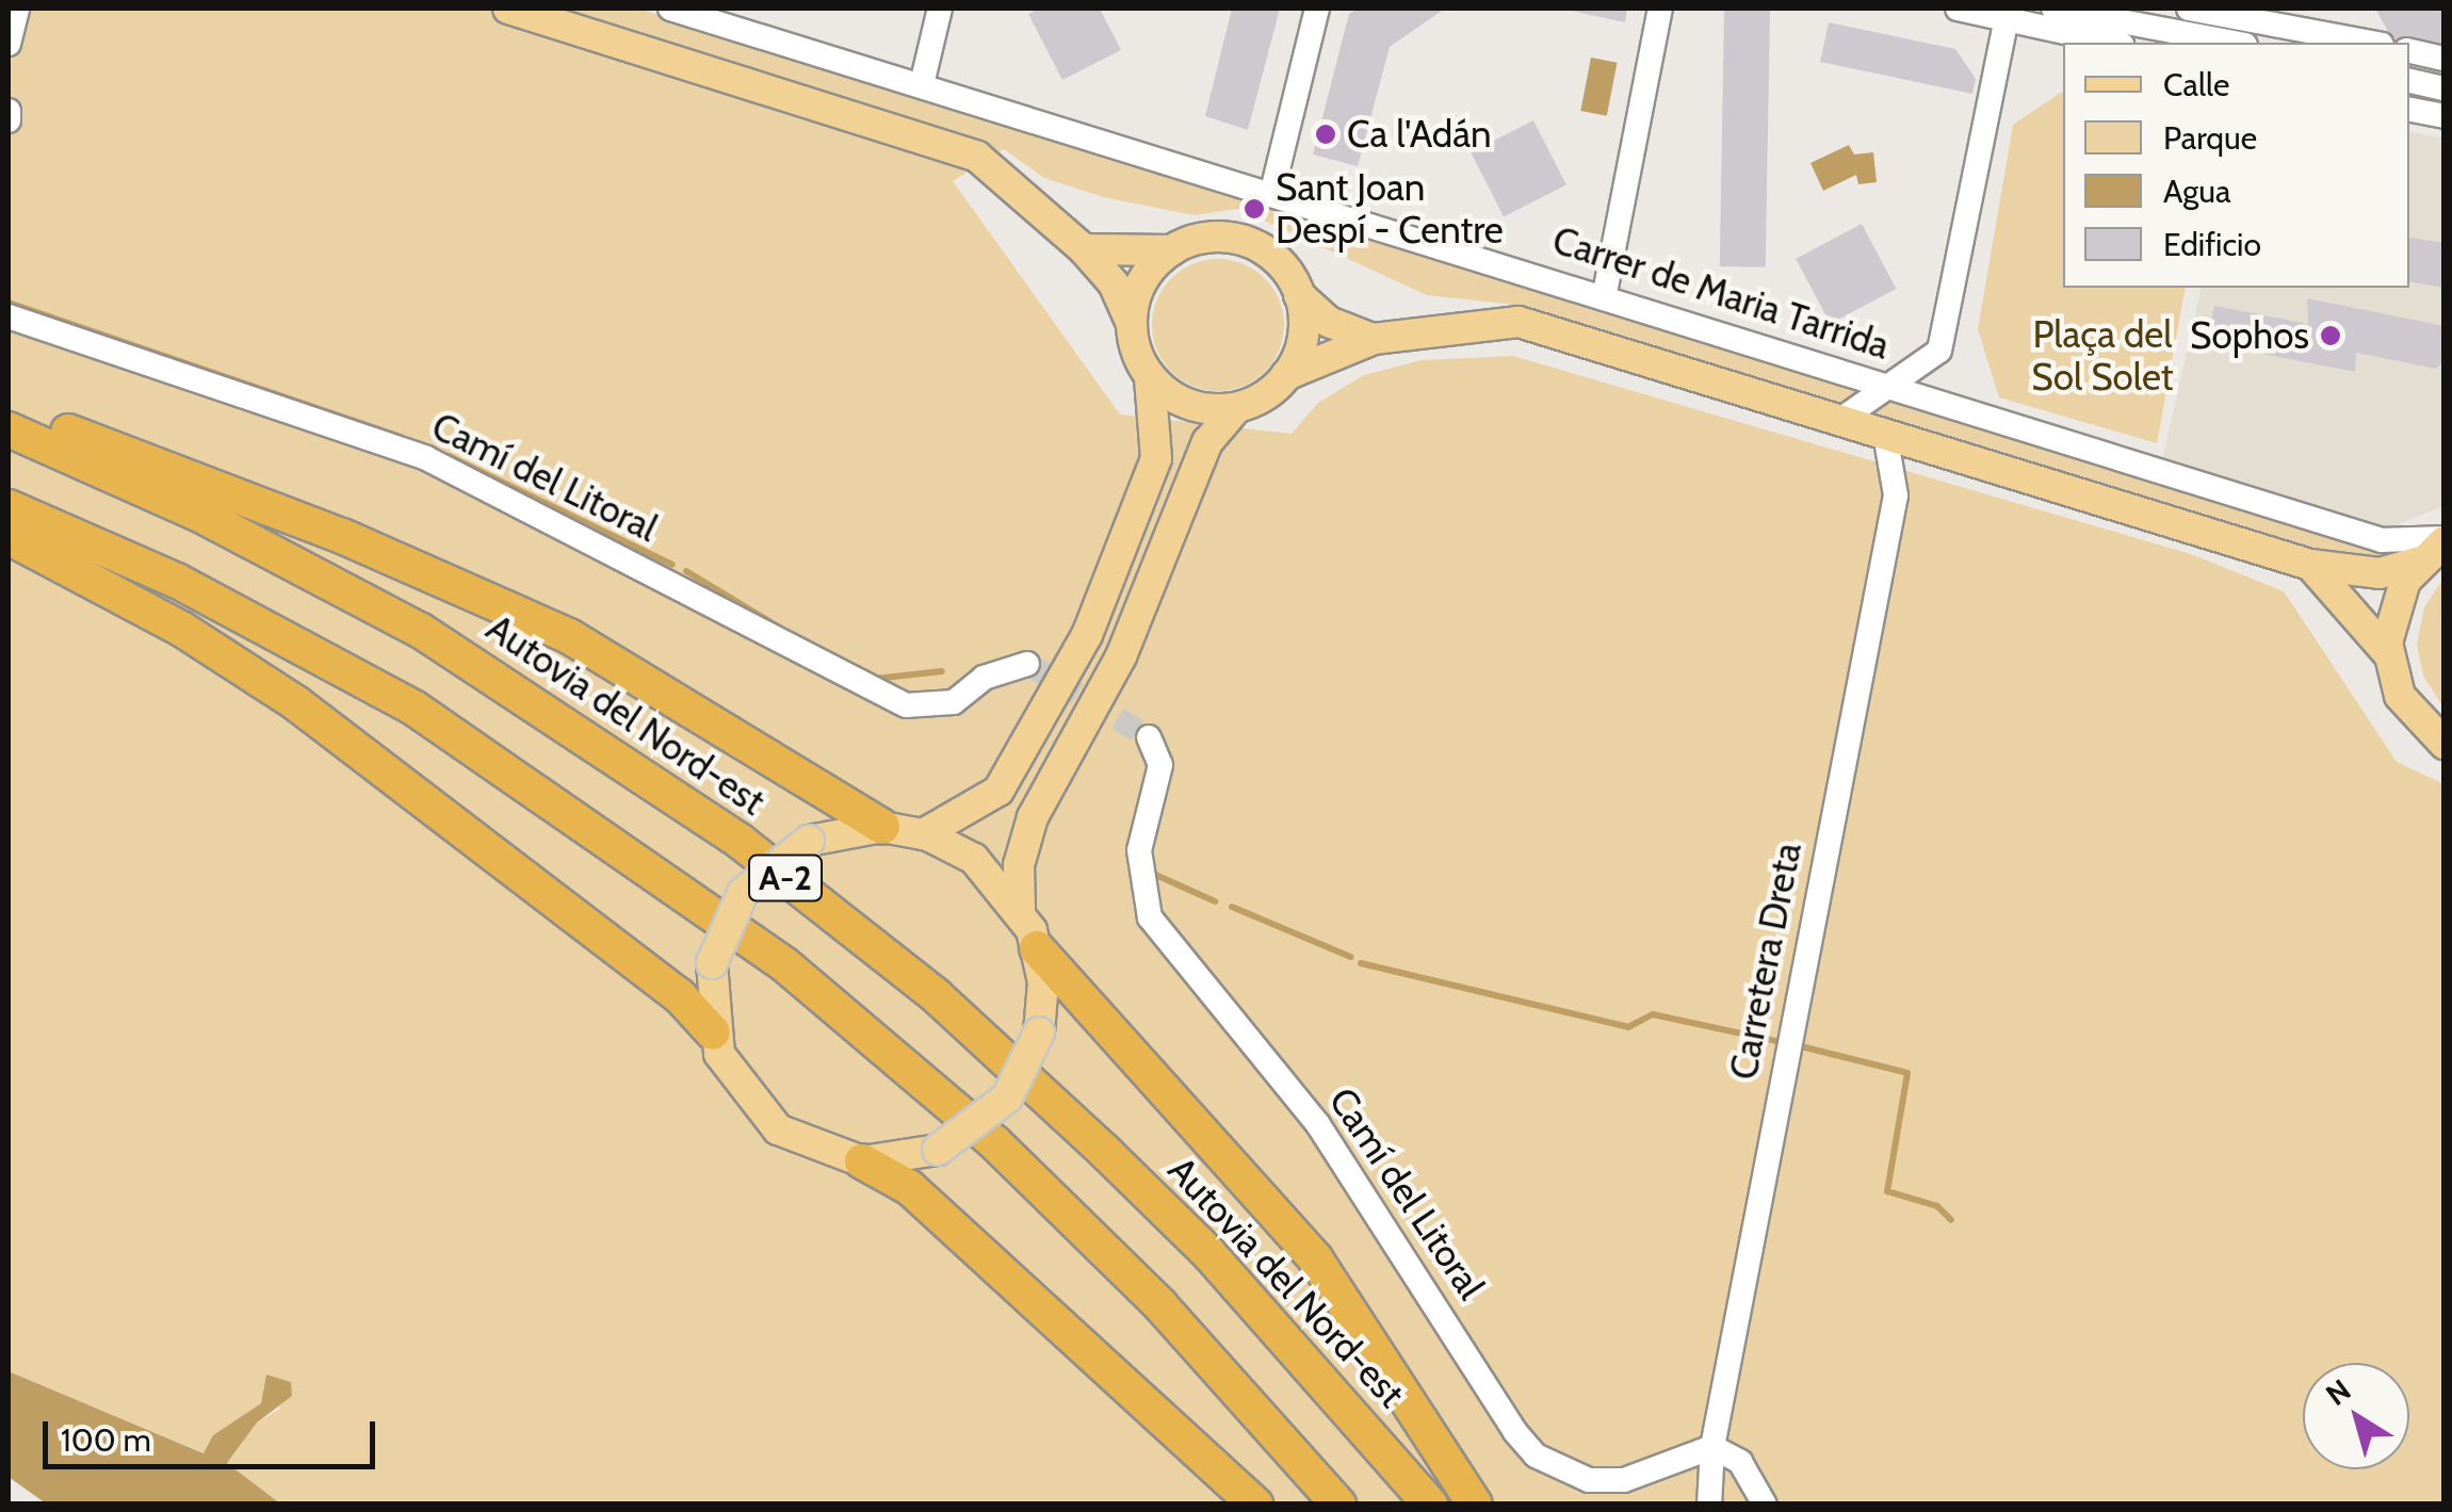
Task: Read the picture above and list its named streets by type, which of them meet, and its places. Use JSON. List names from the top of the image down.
{
  "streets": {
    "highway": ["Autovia del Nord-est", "A-2"],
    "street": ["Carrer de Maria Tarrida", "Camí del Litoral", "Carretera Dreta"]
  },
  "crossings": [
    ["Camí del Litoral", "Carretera Dreta"]
  ],
  "parks": ["Plaça del Sol Solet"],
  "places": ["Ca l'Adán", "Sant Joan Despí - Centre", "Sophos"],
  "legend": [
    "Calle",
    "Parque",
    "Agua",
    "Edificio"
  ],
  "scale_bar": "100 m",
  "north": "top left"
}
